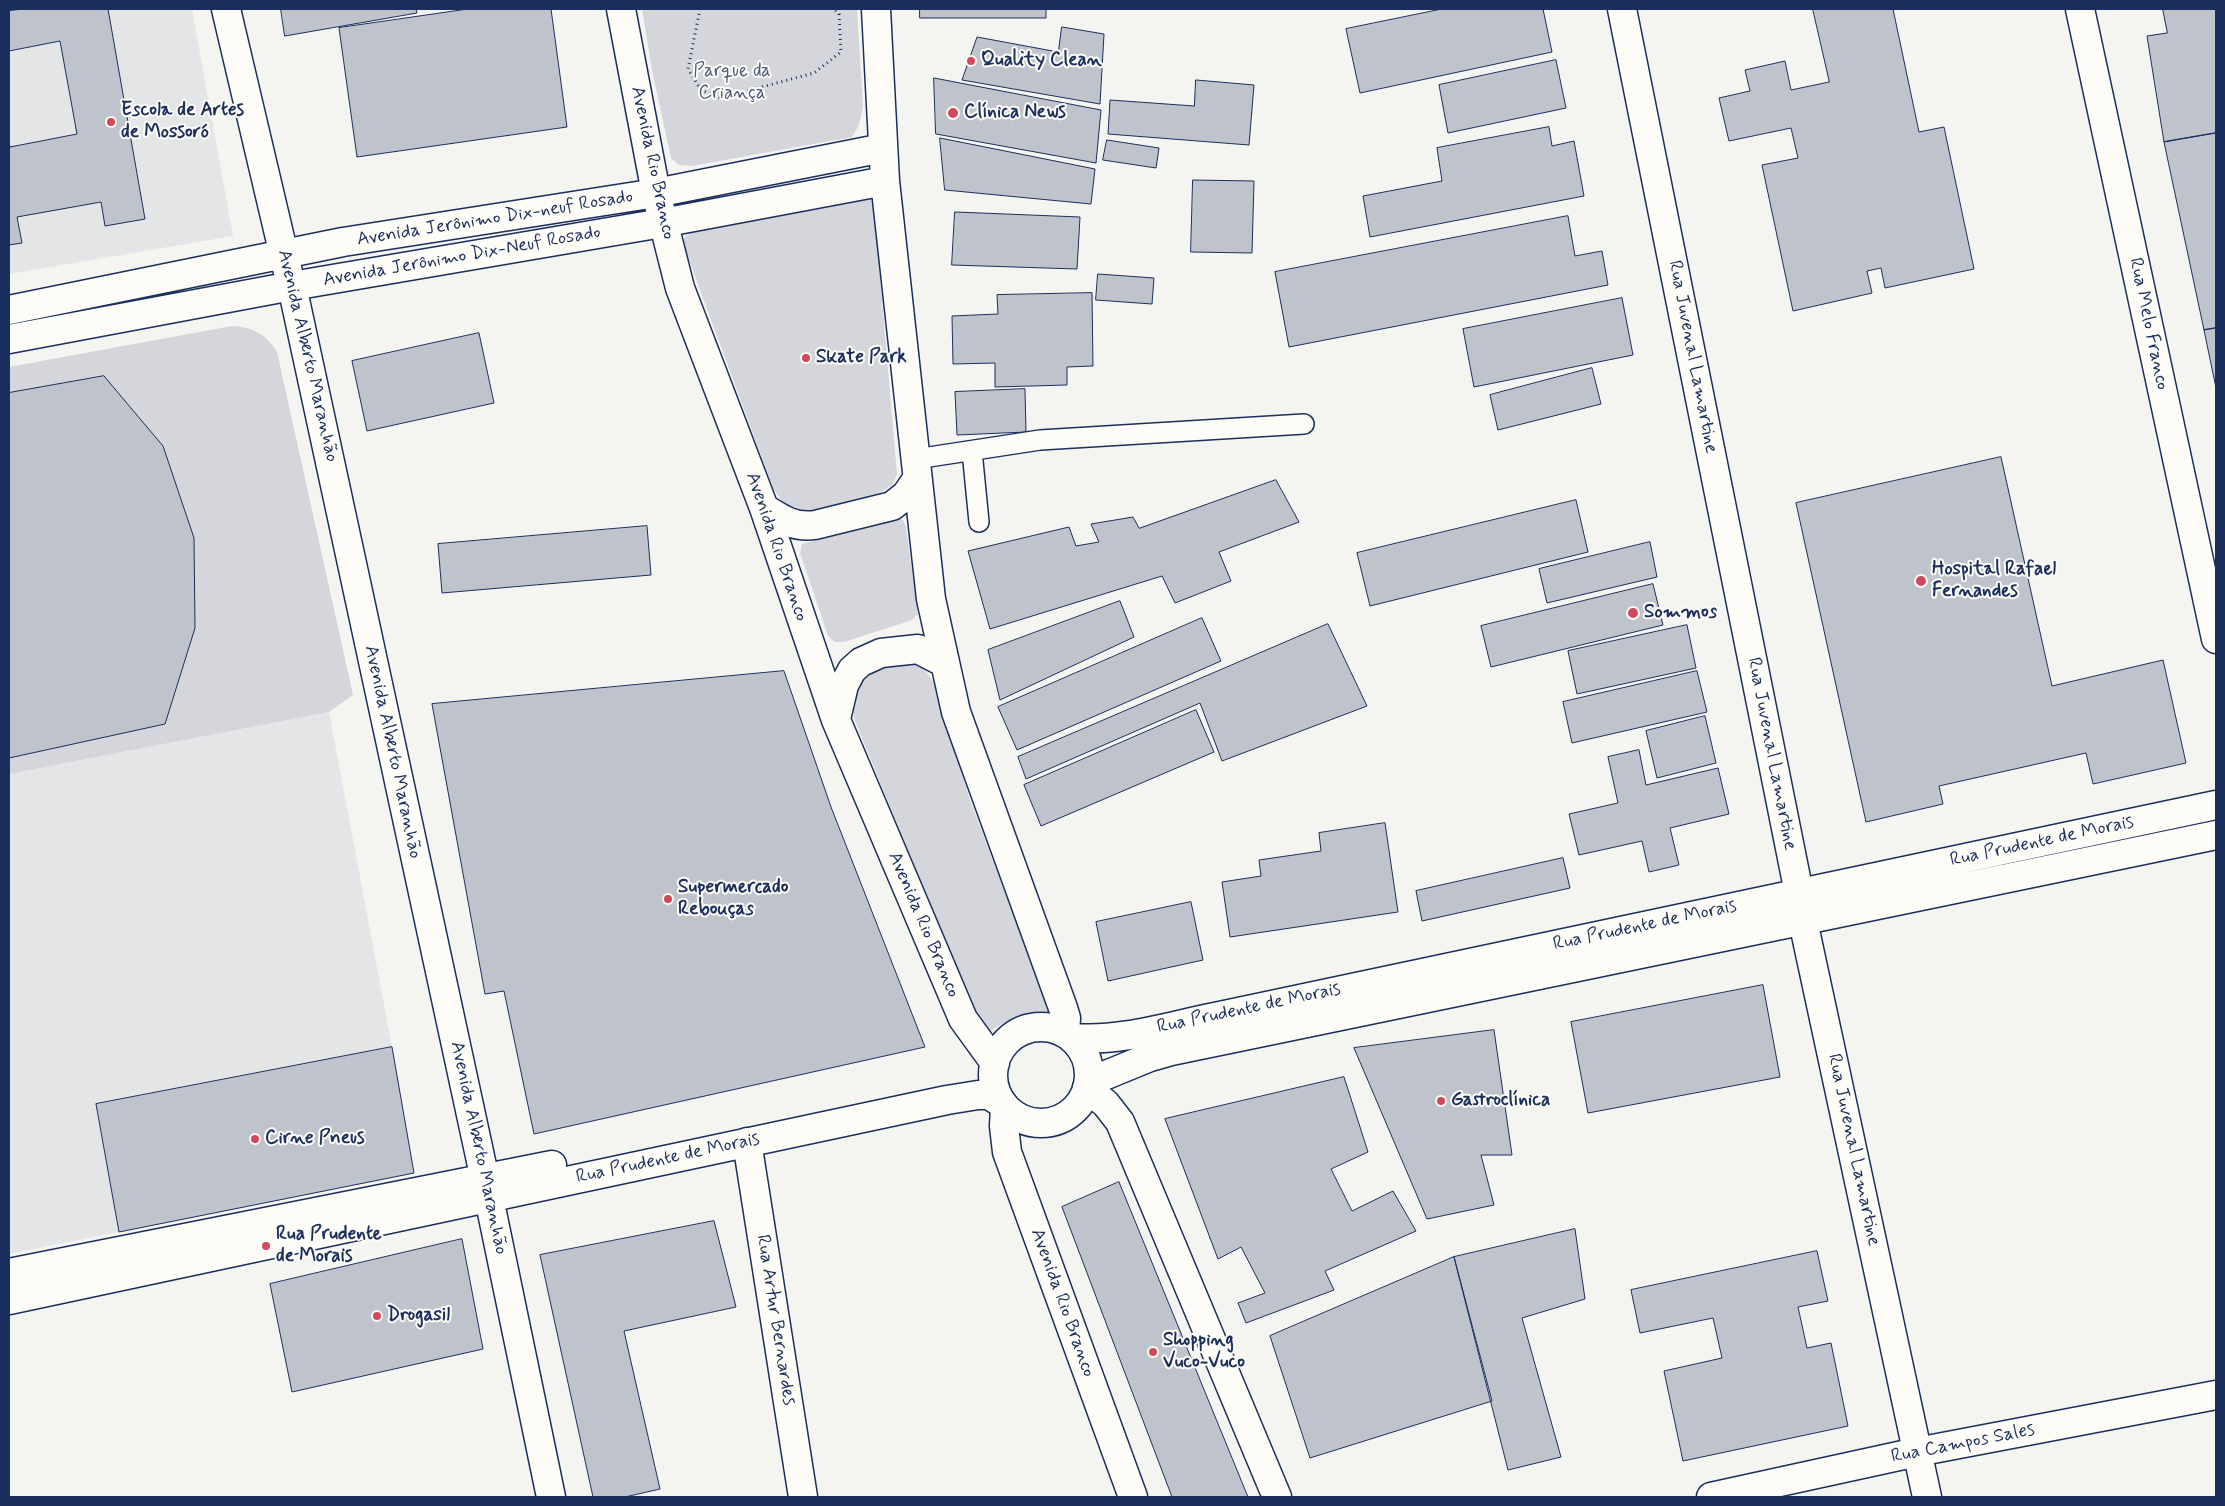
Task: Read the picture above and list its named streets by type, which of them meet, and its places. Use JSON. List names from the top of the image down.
{
  "streets": {
    "main road": [
      "Avenida Rio Branco",
      "Avenida Jerônimo Dix-neuf Rosado",
      "Avenida Jerônimo Dix-Neuf Rosado",
      "Rua Melo Franco",
      "Avenida Alberto Maranhão",
      "Rua Juvenal Lamartine",
      "Rua Prudente de Morais",
      "Rua Artur Bernardes",
      "Rua Campos Sales"
    ]
  },
  "crossings": [
    ["Avenida Rio Branco", "Avenida Jerônimo Dix-neuf Rosado"],
    ["Avenida Rio Branco", "Avenida Jerônimo Dix-Neuf Rosado"],
    ["Avenida Rio Branco", "Rua Prudente de Morais"],
    ["Avenida Jerônimo Dix-neuf Rosado", "Avenida Alberto Maranhão"],
    ["Avenida Jerônimo Dix-Neuf Rosado", "Avenida Alberto Maranhão"],
    ["Avenida Alberto Maranhão", "Rua Prudente de Morais"],
    ["Rua Juvenal Lamartine", "Rua Prudente de Morais"],
    ["Rua Juvenal Lamartine", "Rua Campos Sales"],
    ["Rua Prudente de Morais", "Rua Artur Bernardes"]
  ],
  "parks": ["Parque da Criança"],
  "places": [
    "Quality Clean",
    "Clínica News",
    "Escola de Artes de Mossoró",
    "Skate Park",
    "Hospital Rafael Fernandes",
    "Sommos",
    "Supermercado Rebouças",
    "Gastroclínica",
    "Cirne Pneus",
    "Rua Prudente de Morais",
    "Drogasil",
    "Shopping Vuco-Vuco"
  ]
}
